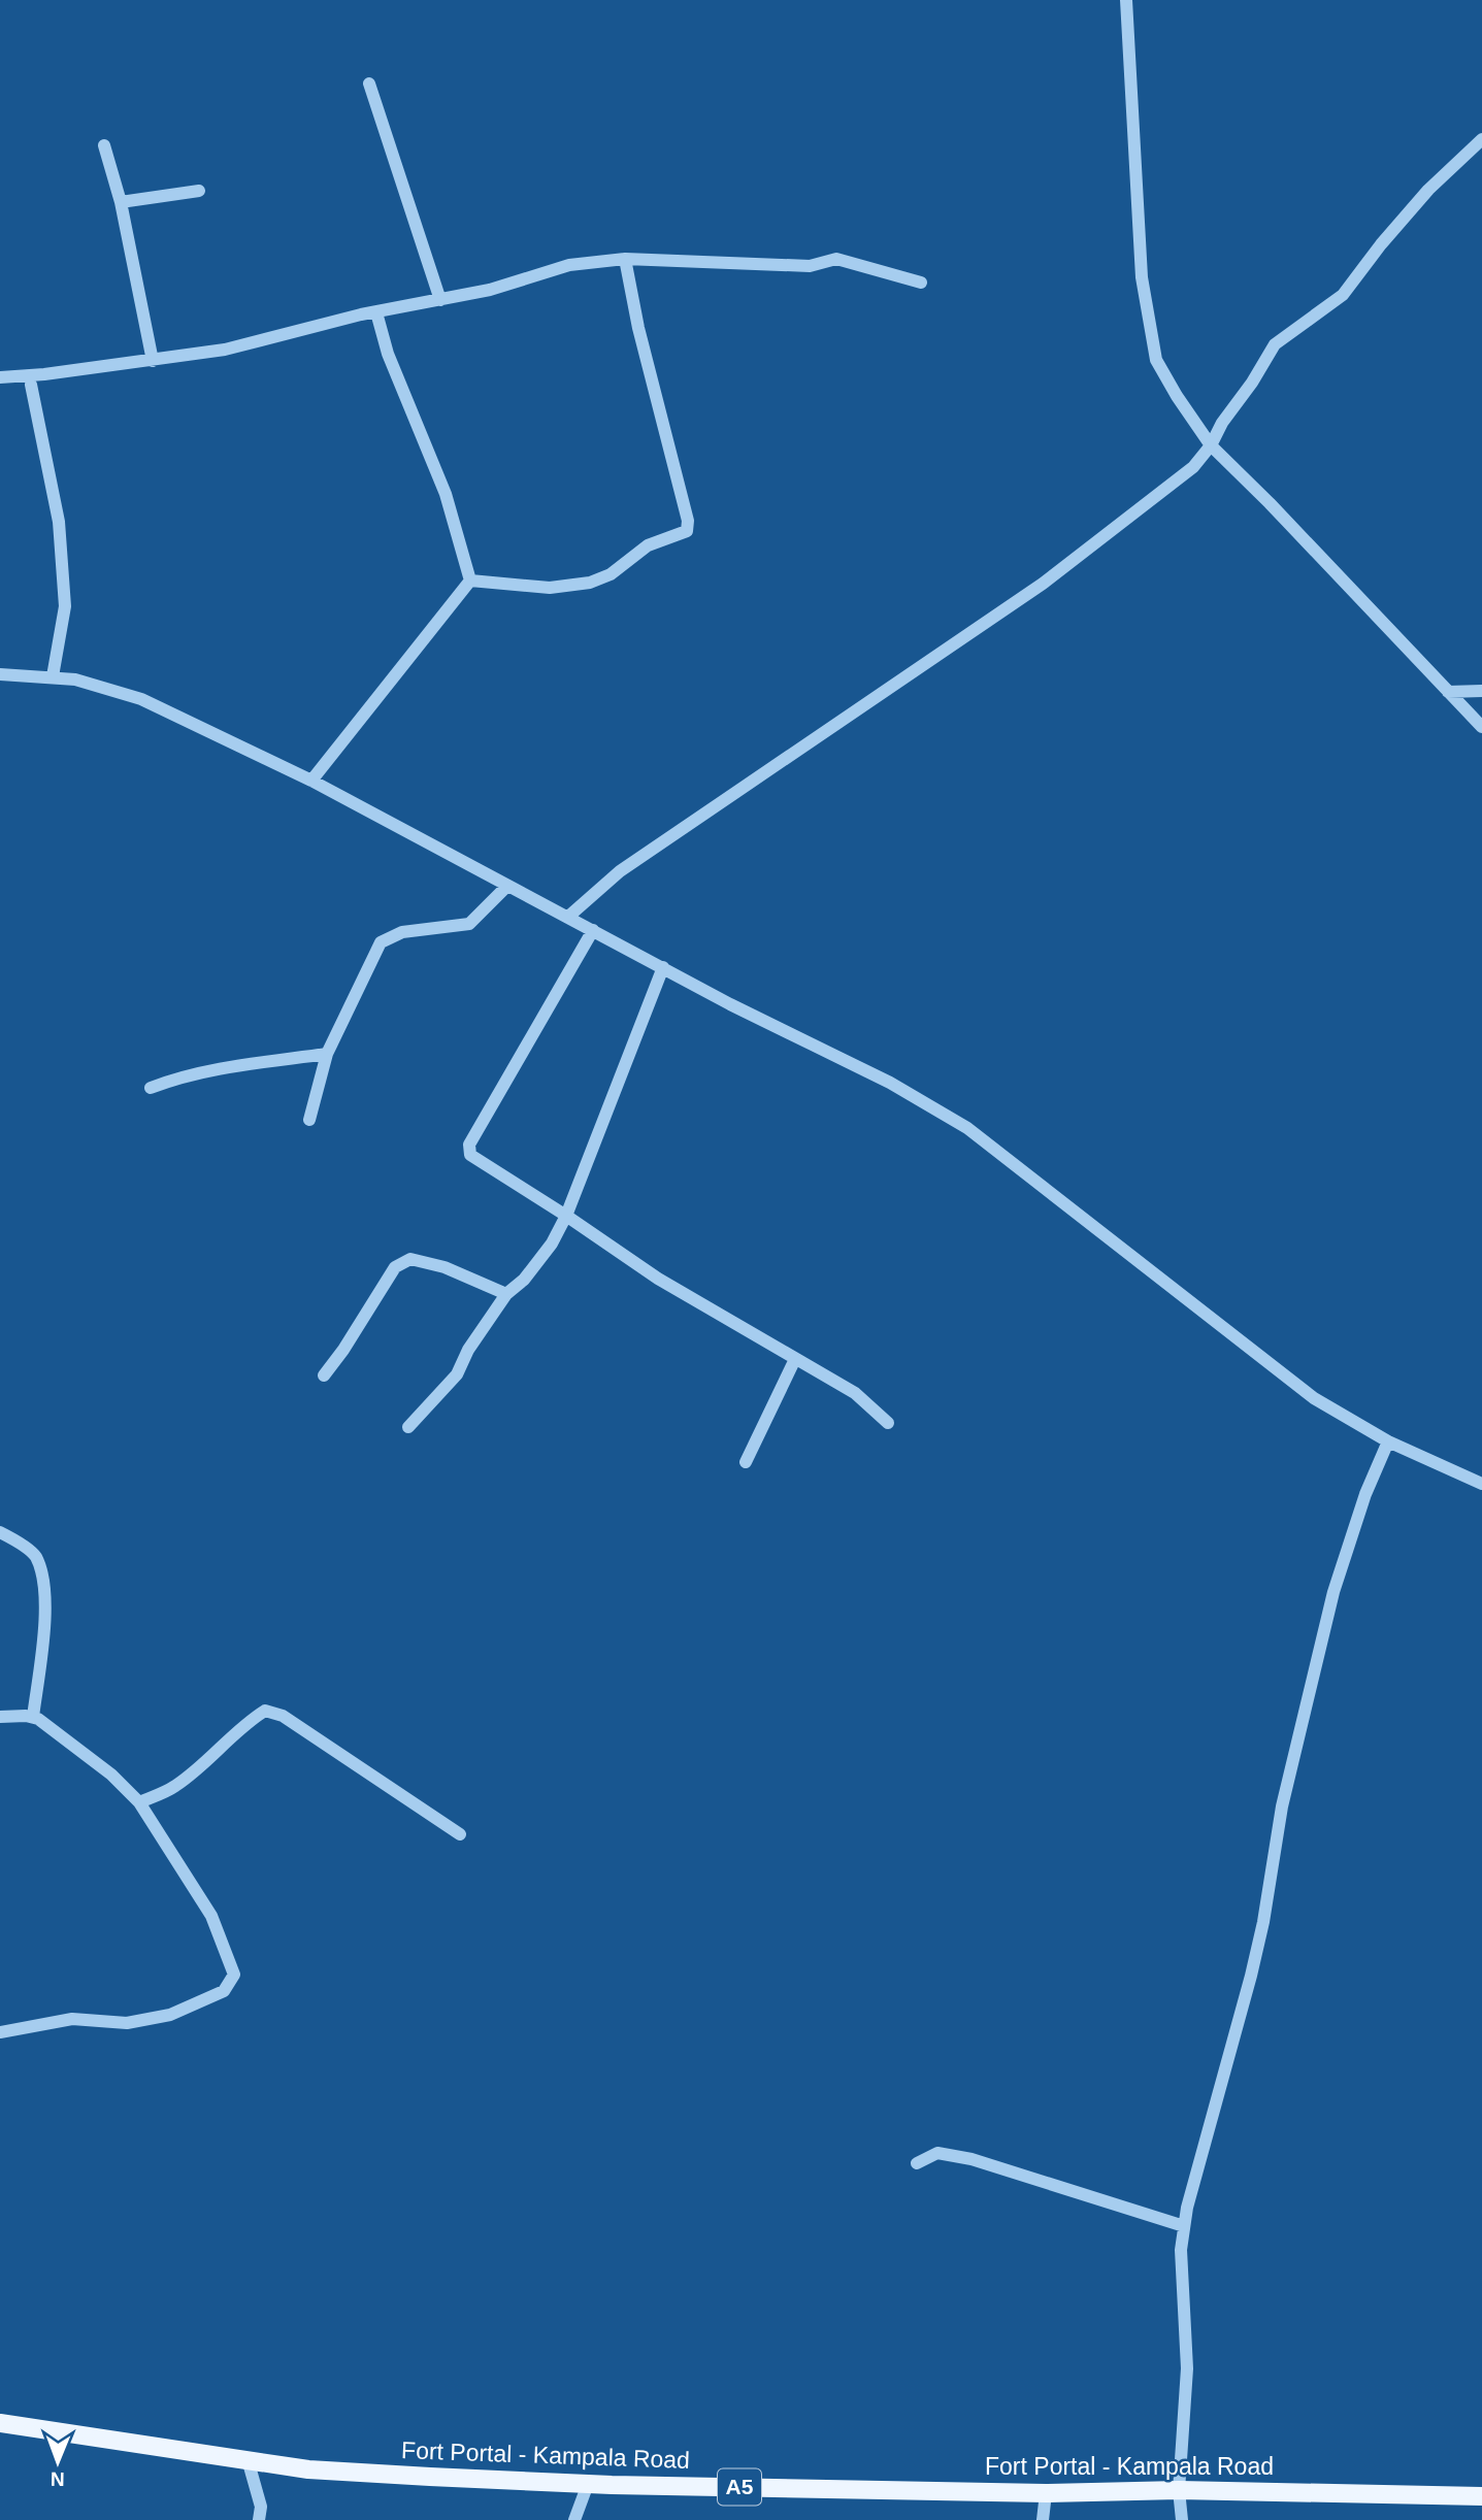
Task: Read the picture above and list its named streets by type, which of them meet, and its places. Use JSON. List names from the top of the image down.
{
  "streets": {
    "main road": ["Fort Portal - Kampala Road", "A5"]
  },
  "north": "bottom"
}
